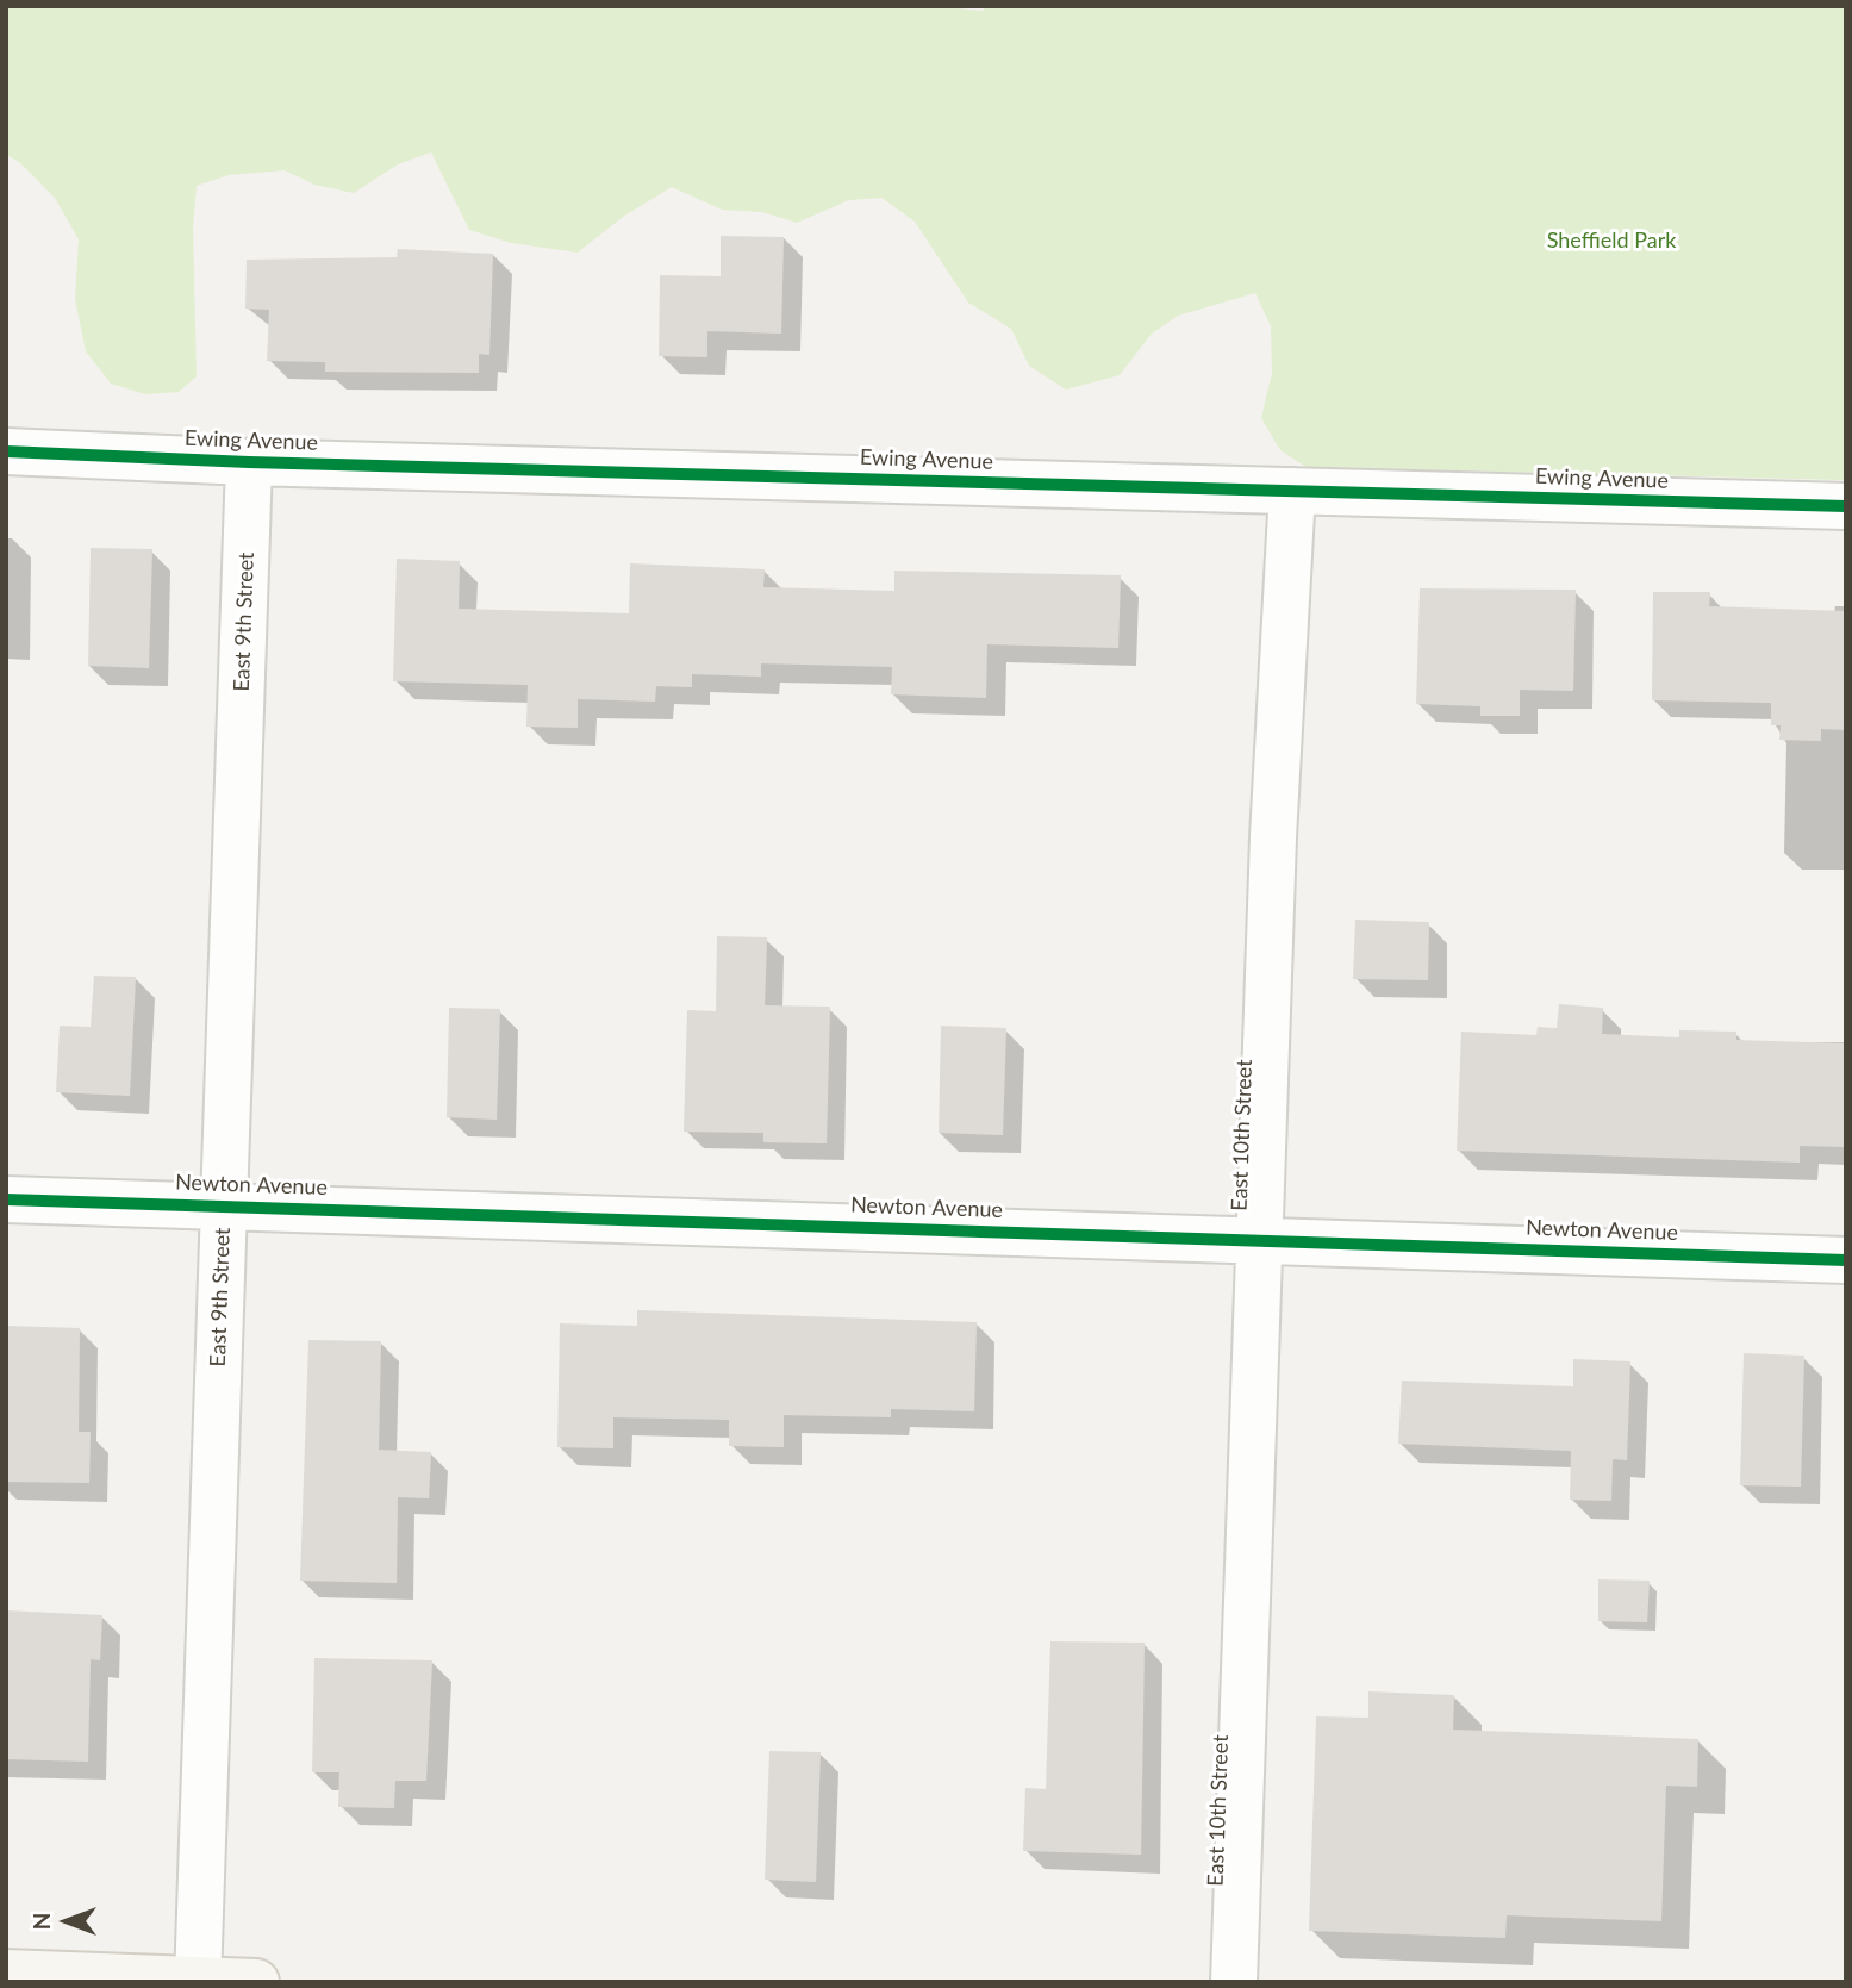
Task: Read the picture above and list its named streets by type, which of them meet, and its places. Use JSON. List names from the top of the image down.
{
  "streets": {
    "street": [
      "Ewing Avenue",
      "East 9th Street",
      "East 10th Street",
      "Newton Avenue"
    ]
  },
  "crossings": [
    ["Ewing Avenue", "East 9th Street"],
    ["Ewing Avenue", "East 10th Street"],
    ["East 9th Street", "Newton Avenue"],
    ["East 10th Street", "Newton Avenue"]
  ],
  "parks": ["Sheffield Park"],
  "north": "left"
}
